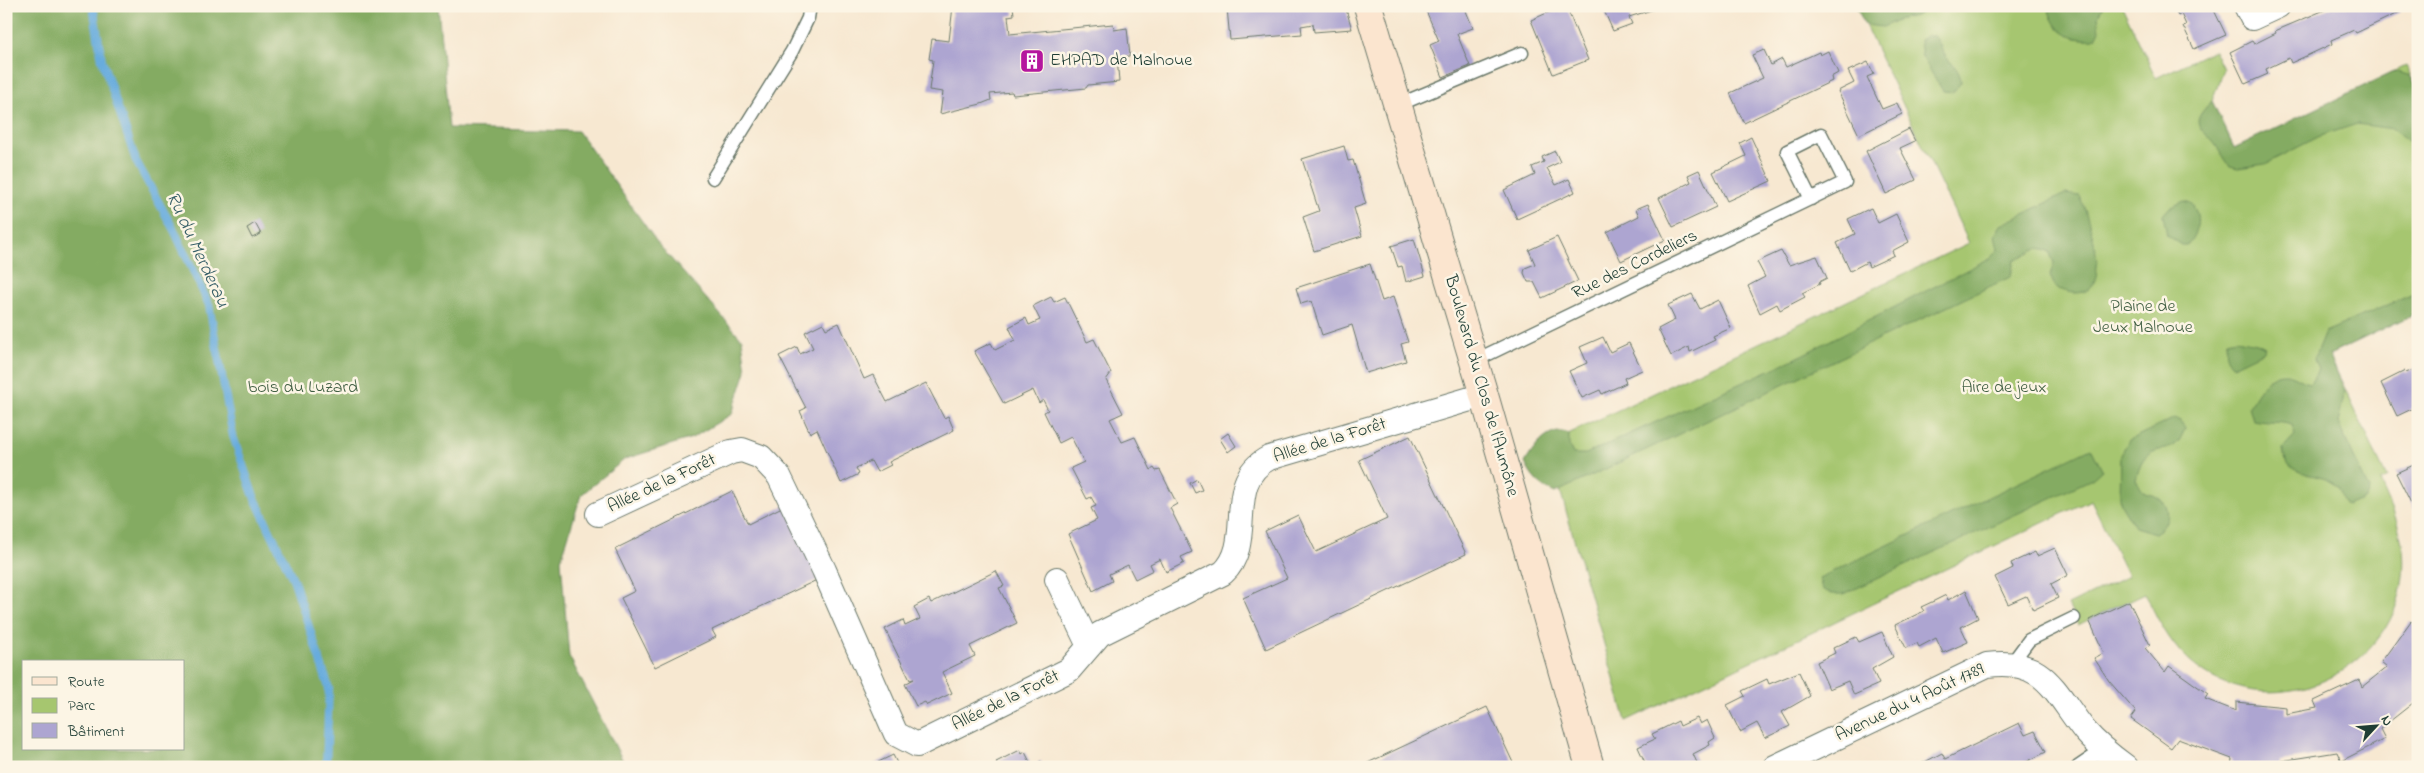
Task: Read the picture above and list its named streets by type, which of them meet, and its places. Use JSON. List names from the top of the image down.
{
  "streets": {
    "street": ["Boulevard du Clos de l'Aumône", "Allée de la Forêt", "Avenue du 4 Août 1789"],
    "lane": ["Rue des Cordeliers"]
  },
  "crossings": [
    ["Rue des Cordeliers", "Boulevard du Clos de l'Aumône"],
    ["Boulevard du Clos de l'Aumône", "Allée de la Forêt"]
  ],
  "water": ["Ru du Merderau"],
  "parks": ["Plaine de Jeux Malnoue", "bois du Luzard", "Aire de jeux"],
  "places": {
    "building": ["EHPAD de Malnoue"]
  },
  "legend": ["Route", "Parc", "Bâtiment"],
  "north": "top right"
}
